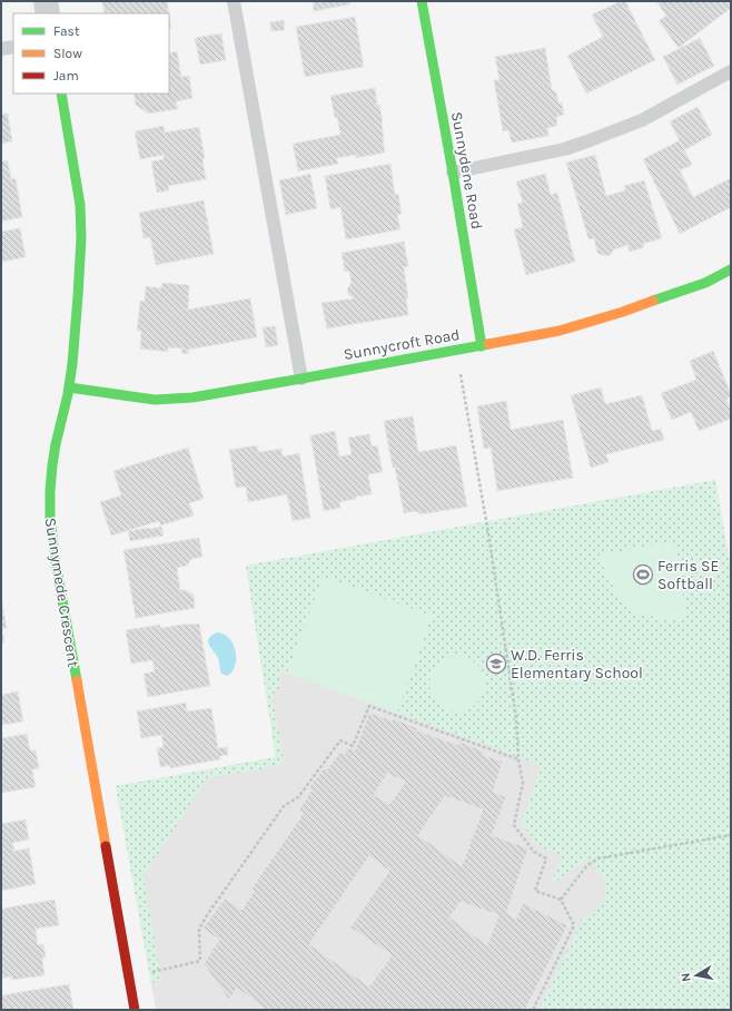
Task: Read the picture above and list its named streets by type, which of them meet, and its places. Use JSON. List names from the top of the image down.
{
  "streets": {
    "street": ["Sunnydene Road", "Sunnycroft Road", "Sunnymede Crescent"]
  },
  "crossings": [
    ["Sunnydene Road", "Sunnycroft Road"],
    ["Sunnycroft Road", "Sunnymede Crescent"]
  ],
  "places": {
    "sports": ["Ferris SE Softball"],
    "school or university": ["W.D. Ferris Elementary School"]
  },
  "legend": ["Fast", "Slow", "Jam"],
  "north": "left"
}
